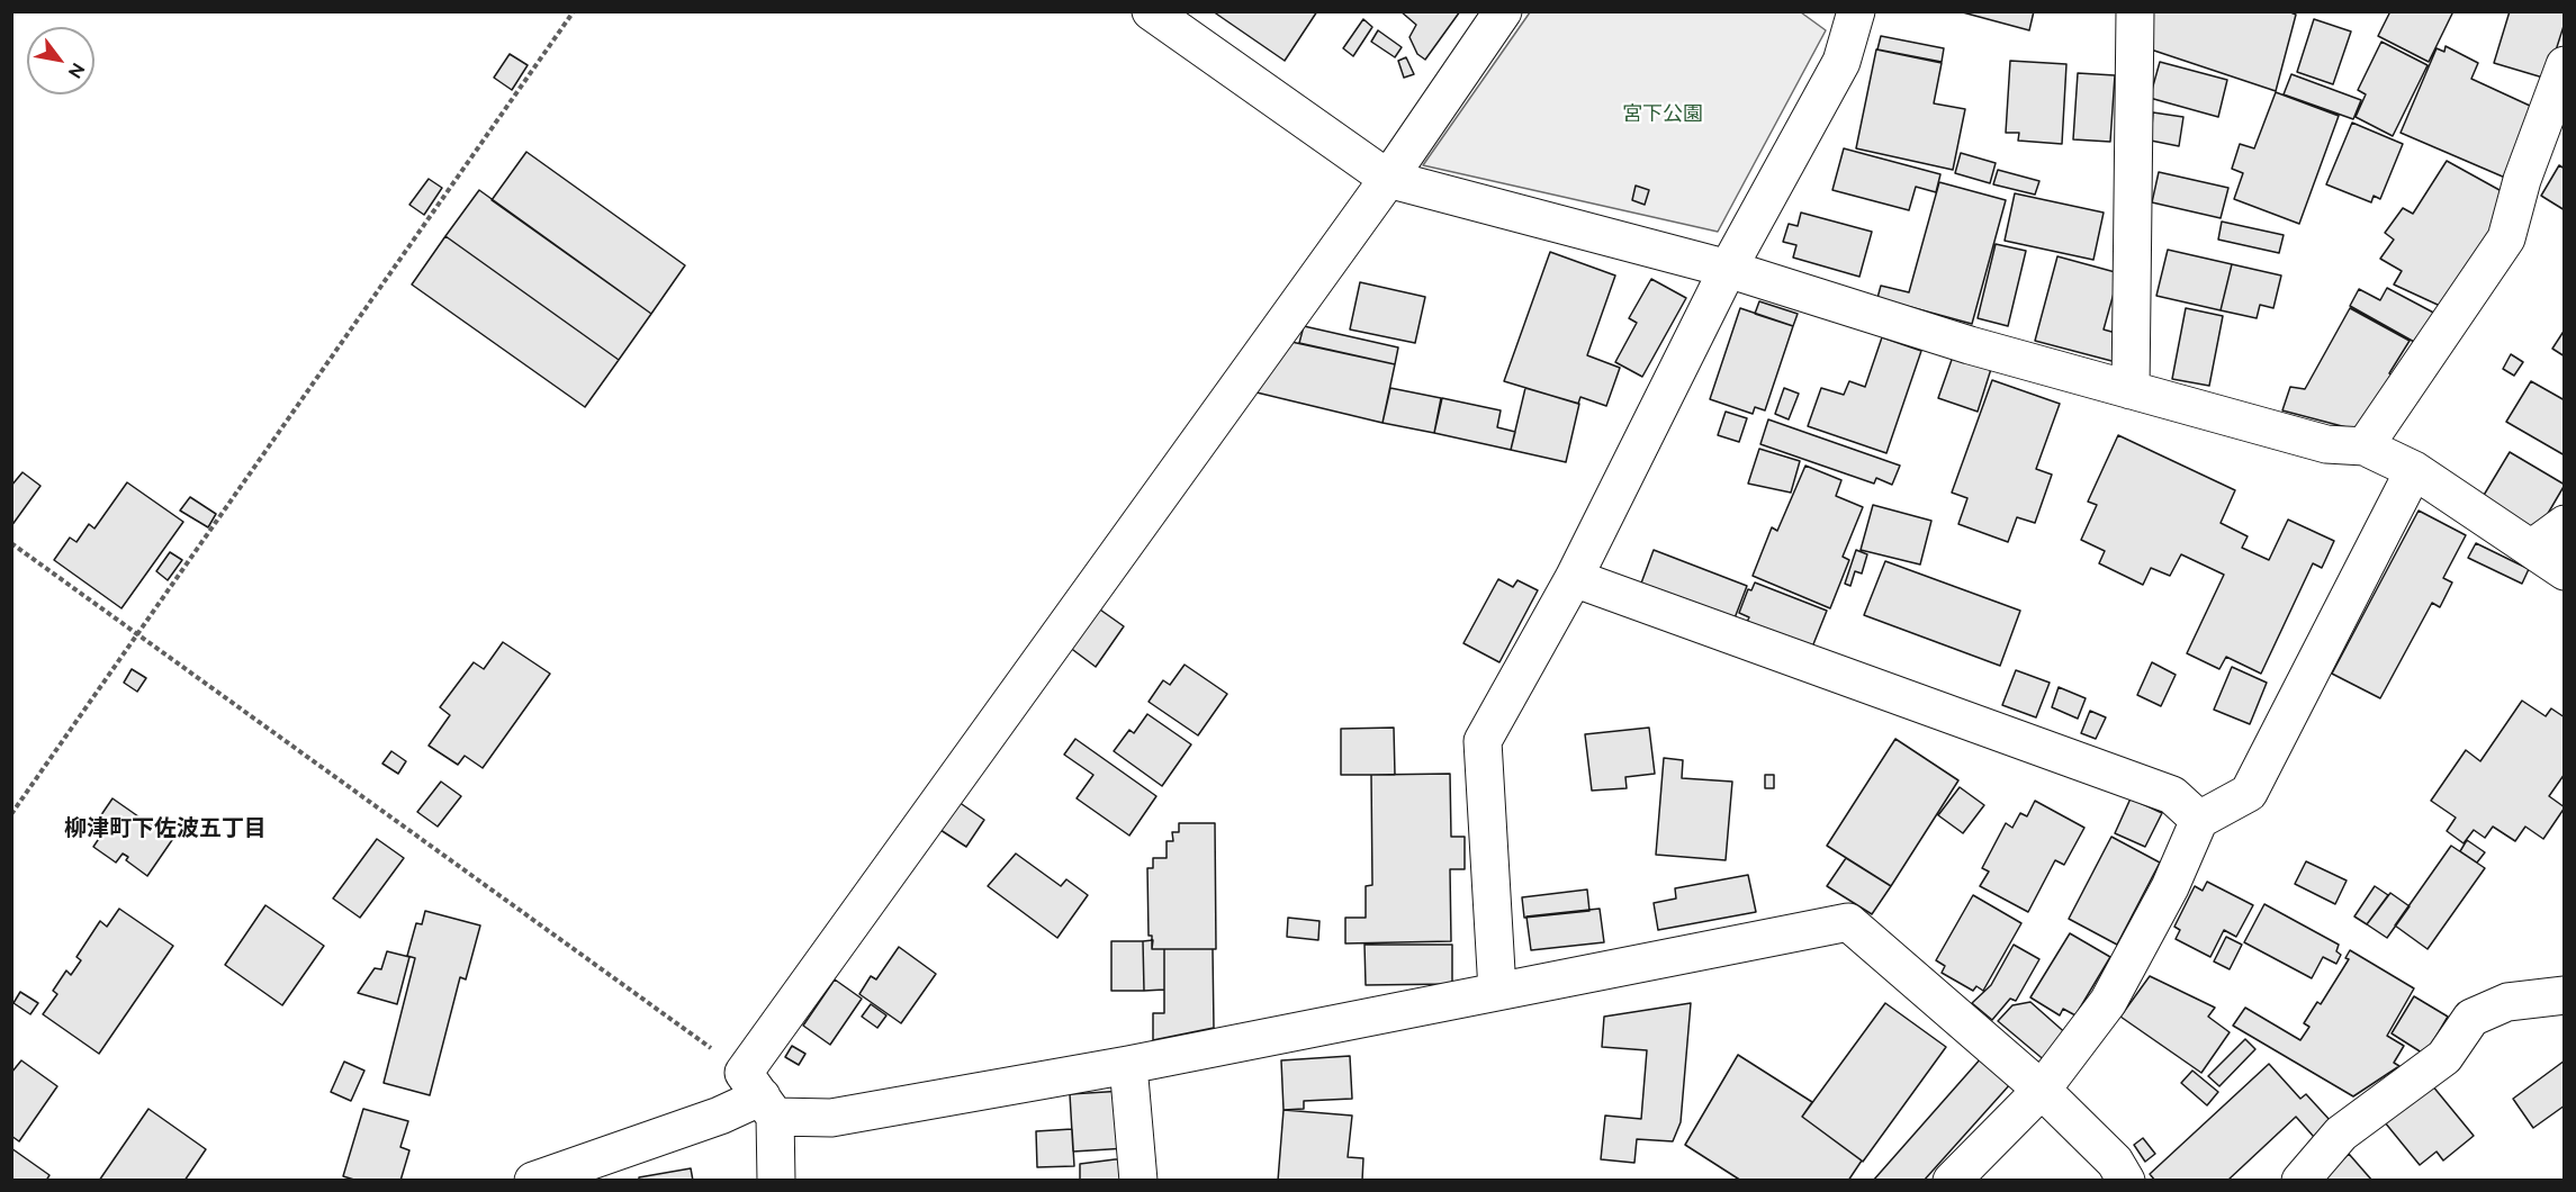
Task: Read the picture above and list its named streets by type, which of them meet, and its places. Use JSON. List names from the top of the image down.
{
  "districts": ["柳津町下佐波五丁目"],
  "parks": ["宮下公園"],
  "north": "bottom right"
}
